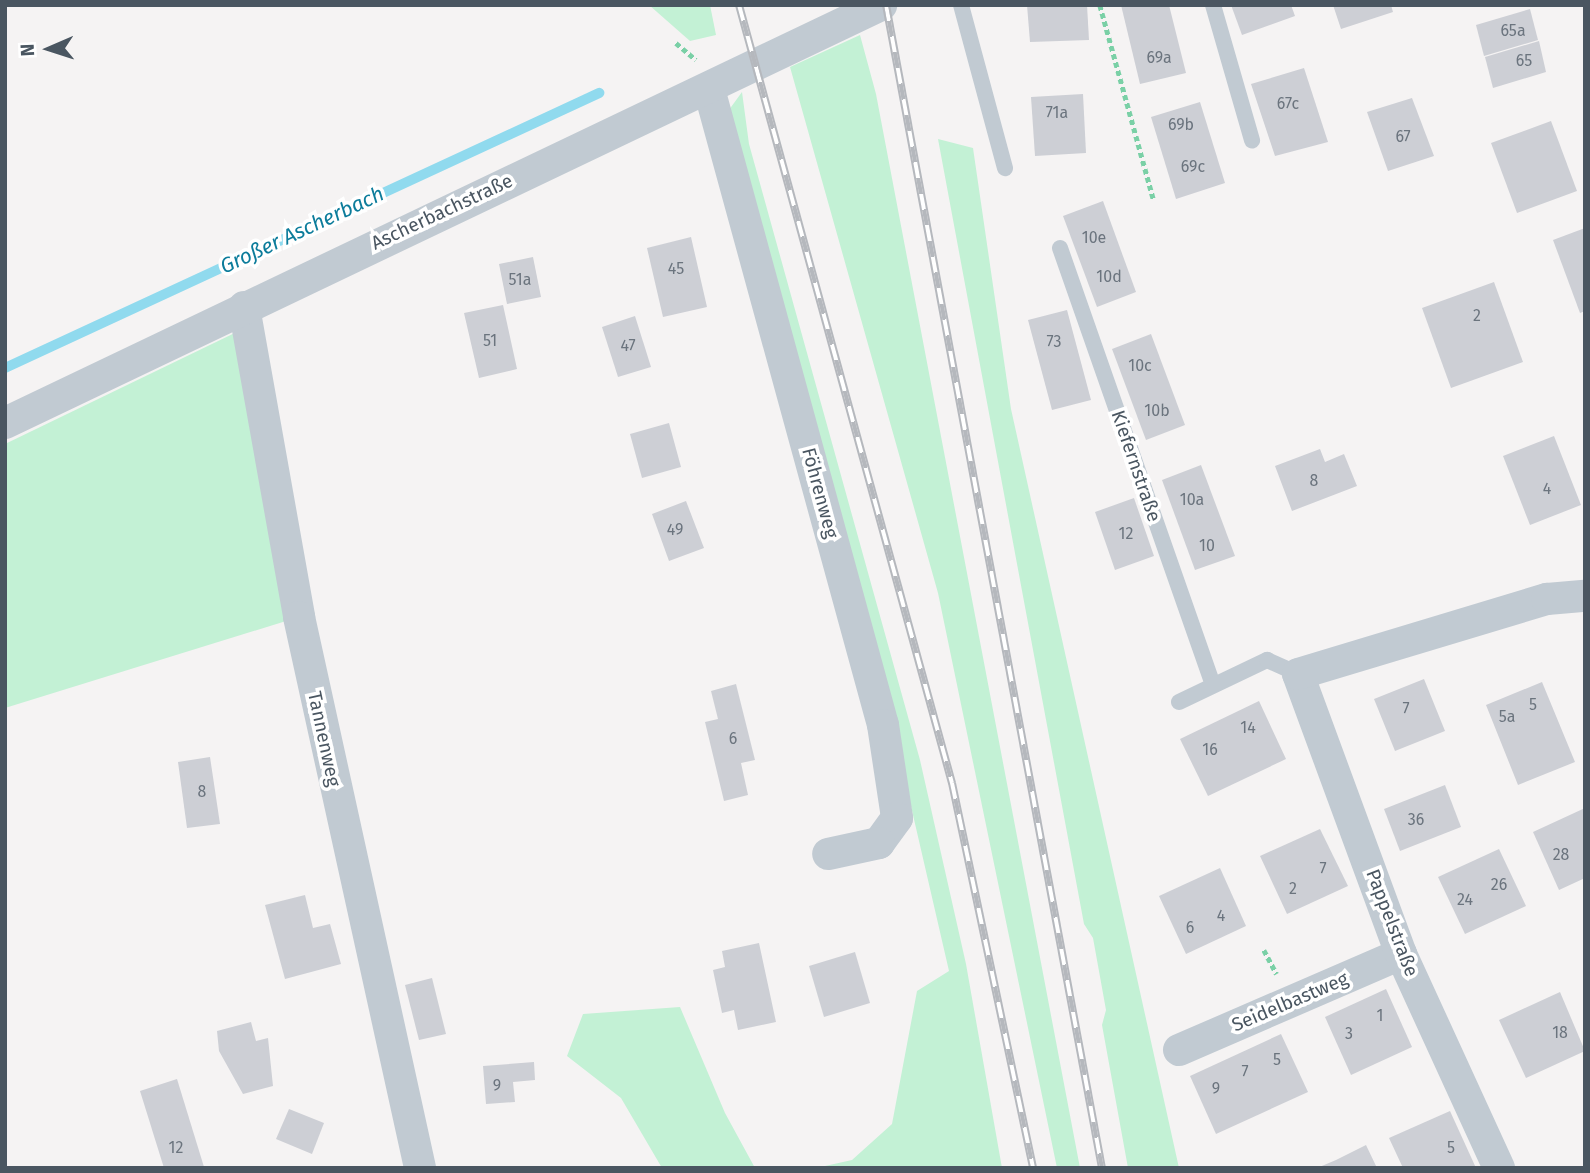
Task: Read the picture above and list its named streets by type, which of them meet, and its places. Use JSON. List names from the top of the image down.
{
  "streets": {
    "street": [
      "Ascherbachstraße",
      "Föhrenweg",
      "Tannenweg",
      "Pappelstraße",
      "Seidelbastweg"
    ],
    "lane": ["Kiefernstraße"]
  },
  "crossings": [
    ["Ascherbachstraße", "Föhrenweg"],
    ["Ascherbachstraße", "Tannenweg"],
    ["Pappelstraße", "Seidelbastweg"]
  ],
  "water": ["Großer Ascherbach"],
  "house_numbers": [
    "65a",
    "69a",
    "65",
    "67c",
    "71a",
    "69b",
    "67",
    "69c",
    "10e",
    "45",
    "10d",
    "51a",
    "2",
    "51",
    "73",
    "47",
    "10c",
    "10b",
    "8",
    "4",
    "10a",
    "49",
    "12",
    "10",
    "5",
    "7",
    "5a",
    "14",
    "6",
    "16",
    "8",
    "36",
    "28",
    "7",
    "26",
    "2",
    "24",
    "4",
    "6",
    "1",
    "18",
    "3",
    "5",
    "7",
    "9",
    "9",
    "12",
    "5"
  ],
  "north": "left"
}
